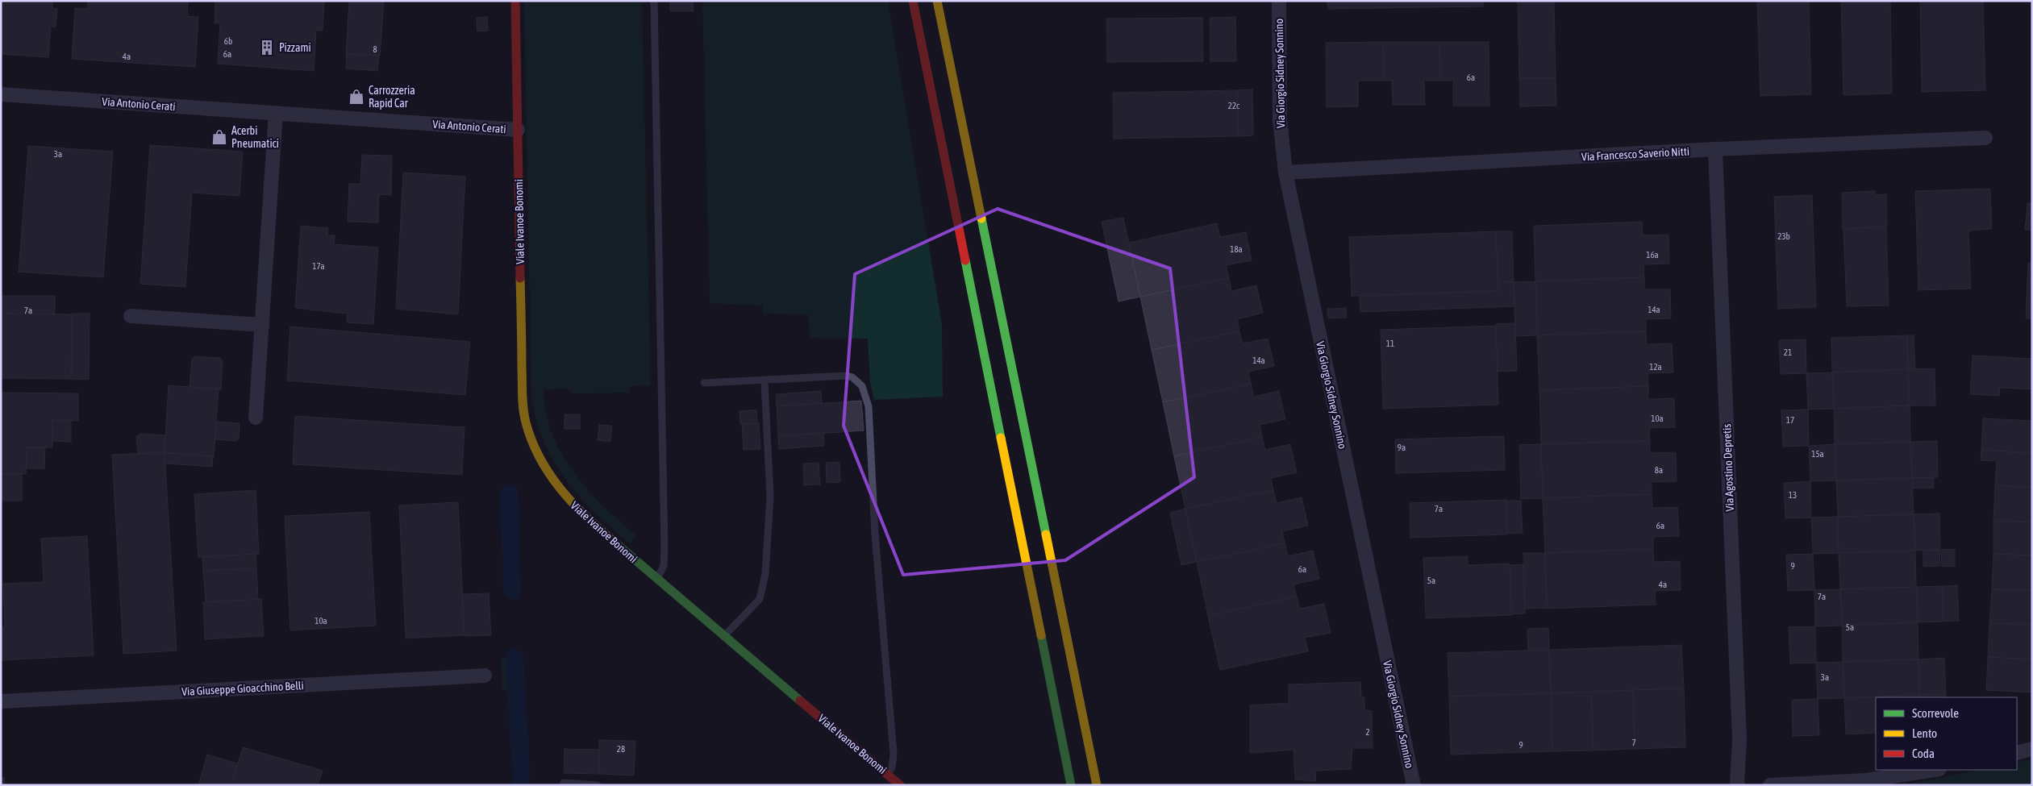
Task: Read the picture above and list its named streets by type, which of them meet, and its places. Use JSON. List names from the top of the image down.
{
  "streets": {
    "main road": ["Viale Ivanoe Bonomi"],
    "street": [
      "Via Giorgio Sidney Sonnino",
      "Via Antonio Cerati",
      "Via Francesco Saverio Nitti",
      "Via Agostino Depretis",
      "Via Giuseppe Gioacchino Belli"
    ]
  },
  "crossings": [
    ["Via Giorgio Sidney Sonnino", "Via Francesco Saverio Nitti"],
    ["Via Antonio Cerati", "Viale Ivanoe Bonomi"],
    ["Via Francesco Saverio Nitti", "Via Agostino Depretis"]
  ],
  "places": {
    "building": ["Pizzami"],
    "shop": ["Carrozzeria Rapid Car", "Acerbi Pneumatici"]
  },
  "house_numbers": [
    "6b",
    "8",
    "6a",
    "4a",
    "6a",
    "22c",
    "3a",
    "23b",
    "18a",
    "16a",
    "17a",
    "14a",
    "7a",
    "11",
    "21",
    "14a",
    "12a",
    "10a",
    "17",
    "9a",
    "15a",
    "8a",
    "13",
    "7a",
    "6a",
    "9",
    "6a",
    "5a",
    "4a",
    "7a",
    "10a",
    "5a",
    "3a",
    "2",
    "7",
    "9",
    "28"
  ],
  "legend": ["Scorrevole", "Lento", "Coda"]
}
